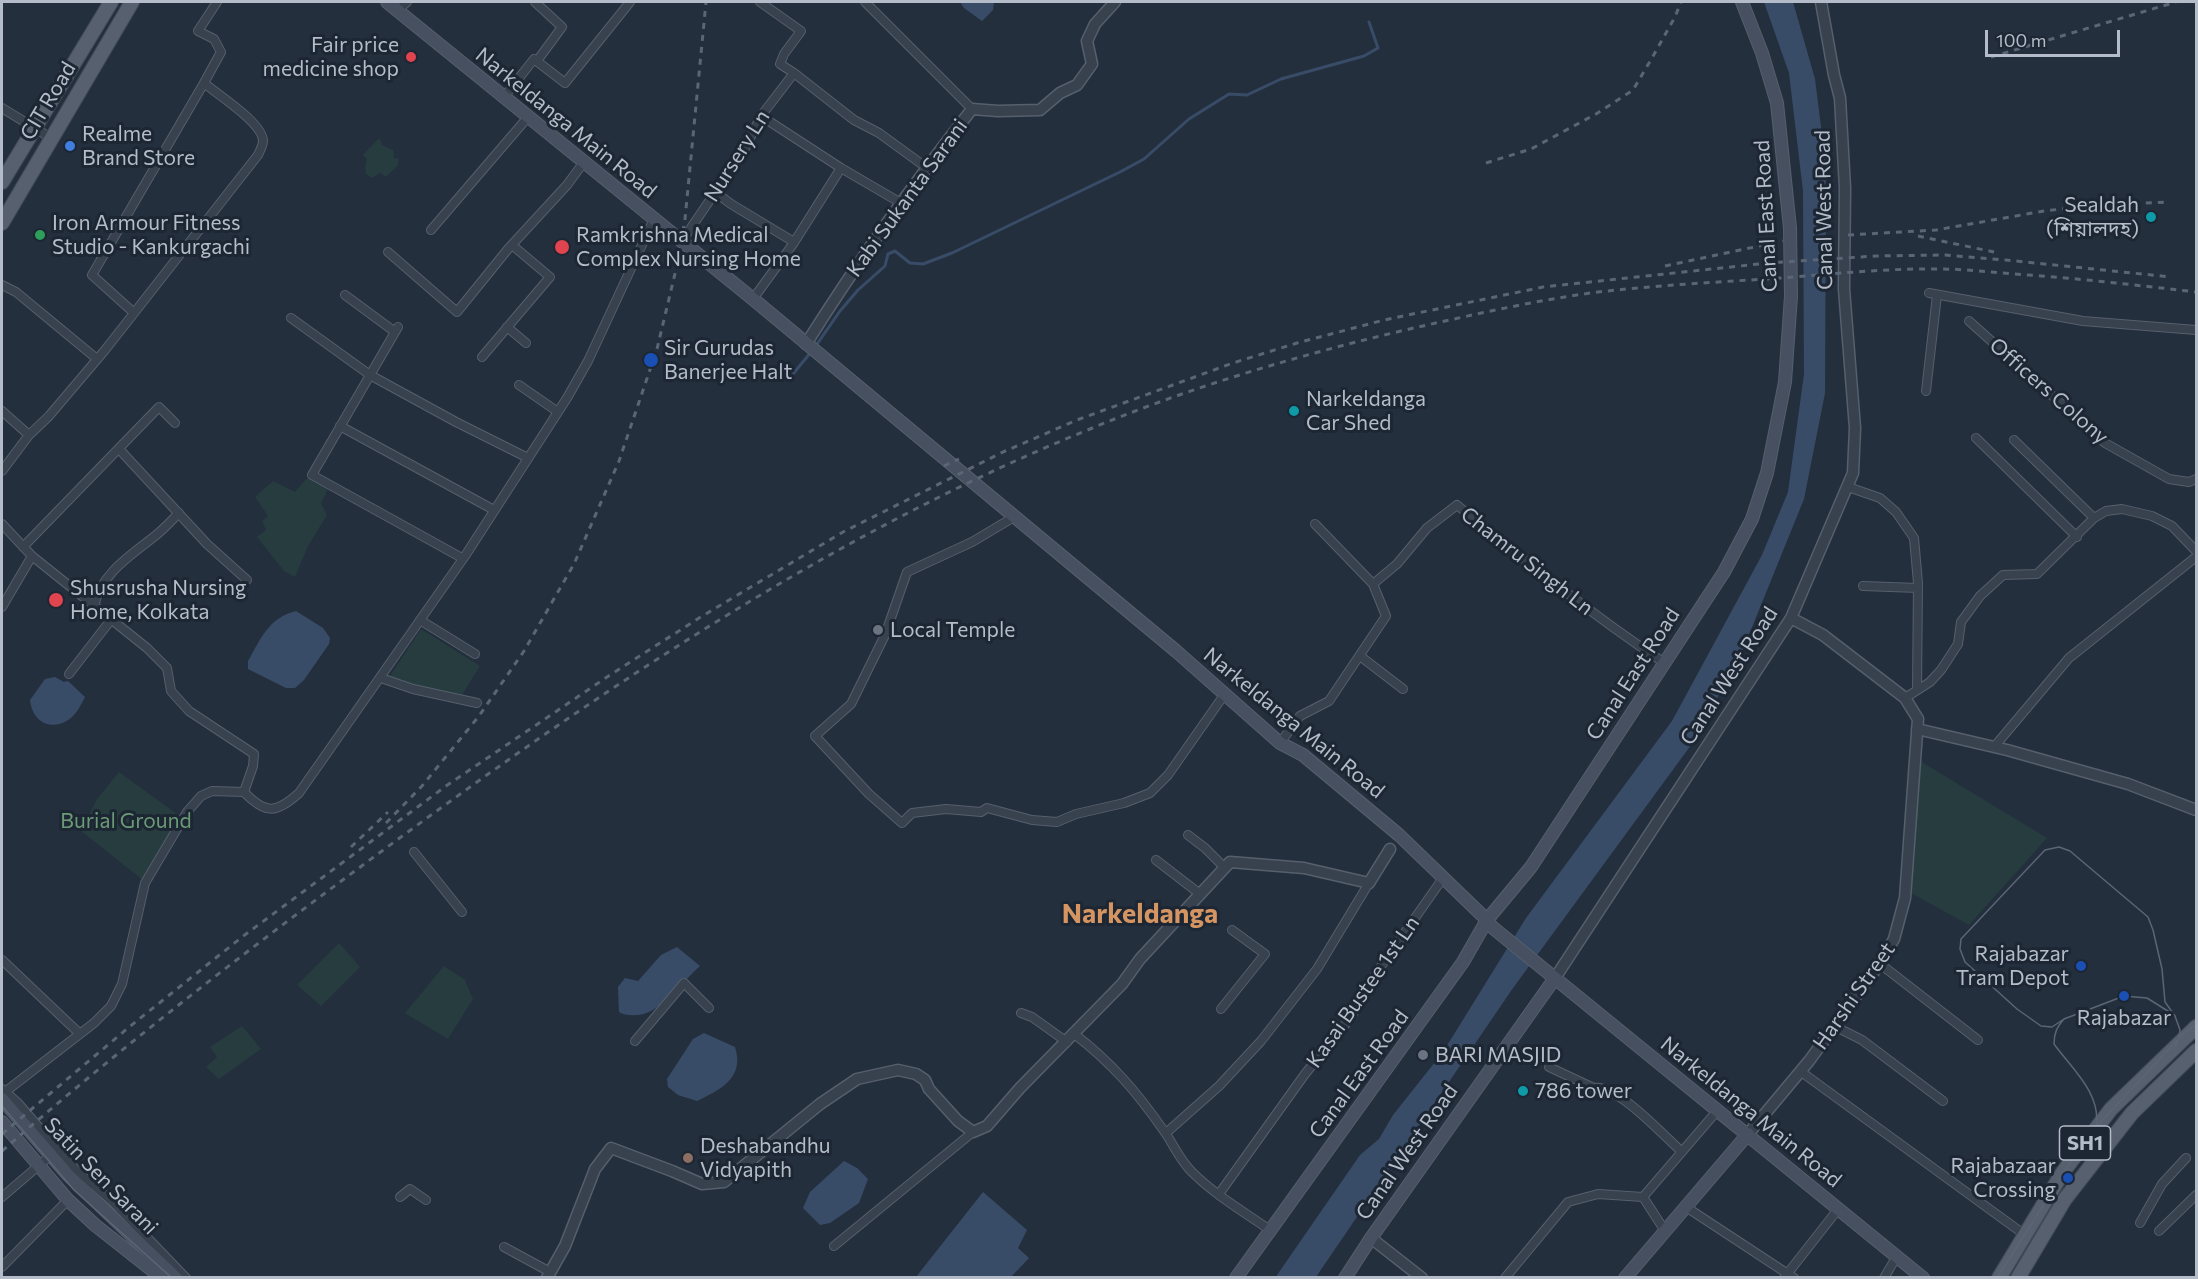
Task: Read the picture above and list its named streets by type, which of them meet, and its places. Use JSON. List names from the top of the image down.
{
  "streets": {
    "main road": [
      "CIT Road",
      "Narkeldanga Main Road",
      "Canal West Road",
      "Canal East Road",
      "SH1",
      "Satin Sen Sarani"
    ],
    "street": [
      "Nursery Ln",
      "Kabi Sukanta Sarani",
      "Officers Colony",
      "Chamru Singh Ln",
      "Kasai Bustee 1st Ln",
      "Harshi Street"
    ]
  },
  "crossings": [
    ["Narkeldanga Main Road", "Nursery Ln"],
    ["Narkeldanga Main Road", "Kabi Sukanta Sarani"],
    ["Narkeldanga Main Road", "Canal West Road"],
    ["Narkeldanga Main Road", "Canal East Road"],
    ["Narkeldanga Main Road", "Kasai Bustee 1st Ln"],
    ["Narkeldanga Main Road", "Harshi Street"],
    ["Canal East Road", "Chamru Singh Ln"]
  ],
  "districts": ["Narkeldanga"],
  "parks": ["Burial Ground"],
  "places": [
    "Fair price medicine shop",
    "Realme Brand Store",
    "Sealdah (শিয়ালদহ)",
    "Iron Armour Fitness Studio - Kankurgachi",
    "Ramkrishna Medical Complex Nursing Home",
    "Sir Gurudas Banerjee Halt",
    "Narkeldanga Car Shed",
    "Shusrusha Nursing Home, Kolkata",
    "Local Temple",
    "Rajabazar Tram Depot",
    "Rajabazar",
    "BARI MASJID",
    "786 tower",
    "Deshabandhu Vidyapith",
    "Rajabazaar Crossing"
  ],
  "scale_bar": "100 m"
}
